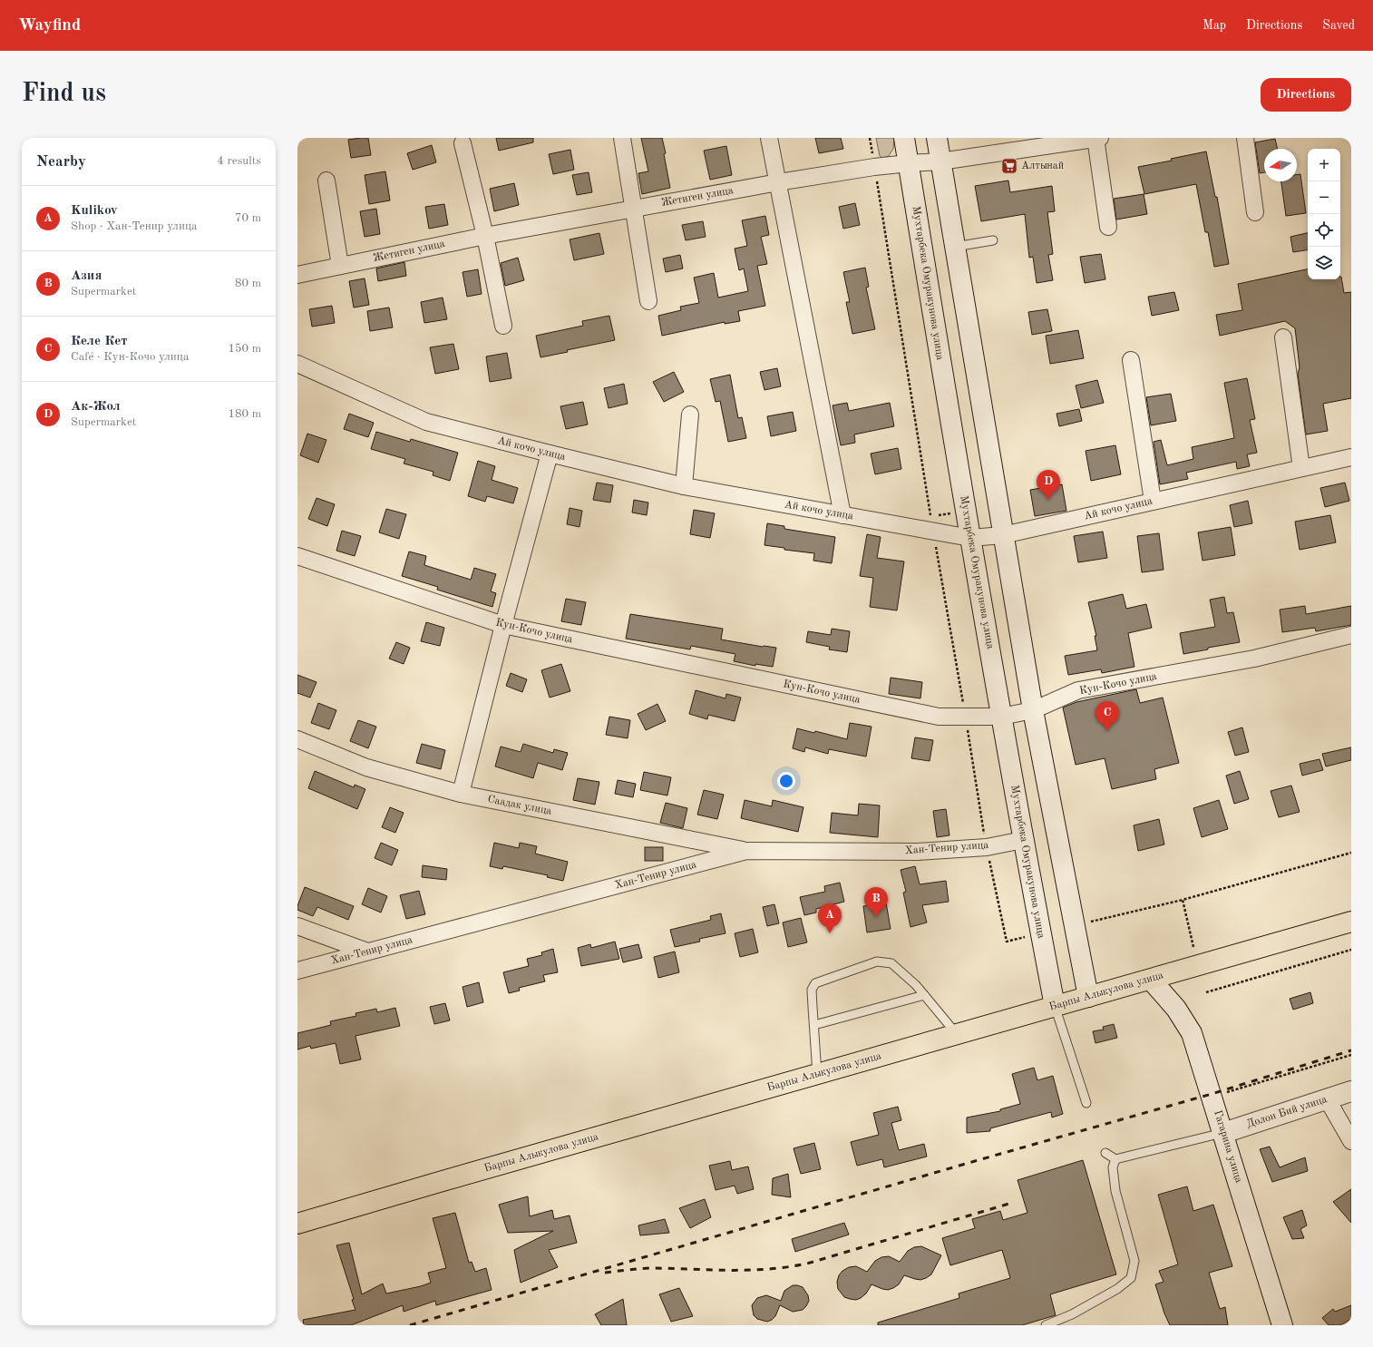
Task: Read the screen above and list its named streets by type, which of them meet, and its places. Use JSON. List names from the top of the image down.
{
  "streets": {
    "main road": [
      "Мухтарбека Омуракунова улица",
      "Барпы Алыкулова улица",
      "Долон Бий улица",
      "Гагарина улица"
    ],
    "street": [
      "Жетиген улица",
      "Ай кочо улица",
      "Кун-Кочо улица",
      "Саадак улица",
      "Хан-Тенир улица"
    ]
  },
  "crossings": [
    ["Жетиген улица", "Мухтарбека Омуракунова улица"],
    ["Мухтарбека Омуракунова улица", "Ай кочо улица"],
    ["Мухтарбека Омуракунова улица", "Кун-Кочо улица"],
    ["Мухтарбека Омуракунова улица", "Хан-Тенир улица"],
    ["Мухтарбека Омуракунова улица", "Барпы Алыкулова улица"],
    ["Саадак улица", "Хан-Тенир улица"],
    ["Барпы Алыкулова улица", "Гагарина улица"],
    ["Долон Бий улица", "Гагарина улица"]
  ],
  "places": {
    "supermarket": ["Алтынай"]
  },
  "north": "left",
  "page": {
    "header": "Wayfind",
    "nav": ["Map", "Directions", "Saved"],
    "buttons": "Directions",
    "title": "Find us",
    "heading": ["Nearby", "4 results"],
    "map_buttons": ["+", "−"],
    "list": [
      {
        "mark": "A",
        "name": "Kulikov",
        "note": "Shop · Хан-Тенир улица",
        "value": "70 m"
      },
      {
        "mark": "B",
        "name": "Азия",
        "note": "Supermarket",
        "value": "80 m"
      },
      {
        "mark": "C",
        "name": "Келе Кет",
        "note": "Café · Кун-Кочо улица",
        "value": "150 m"
      },
      {
        "mark": "D",
        "name": "Ак-Жол",
        "note": "Supermarket",
        "value": "180 m"
      }
    ],
    "pins": [
      "D",
      "C",
      "B",
      "A"
    ]
  }
}
